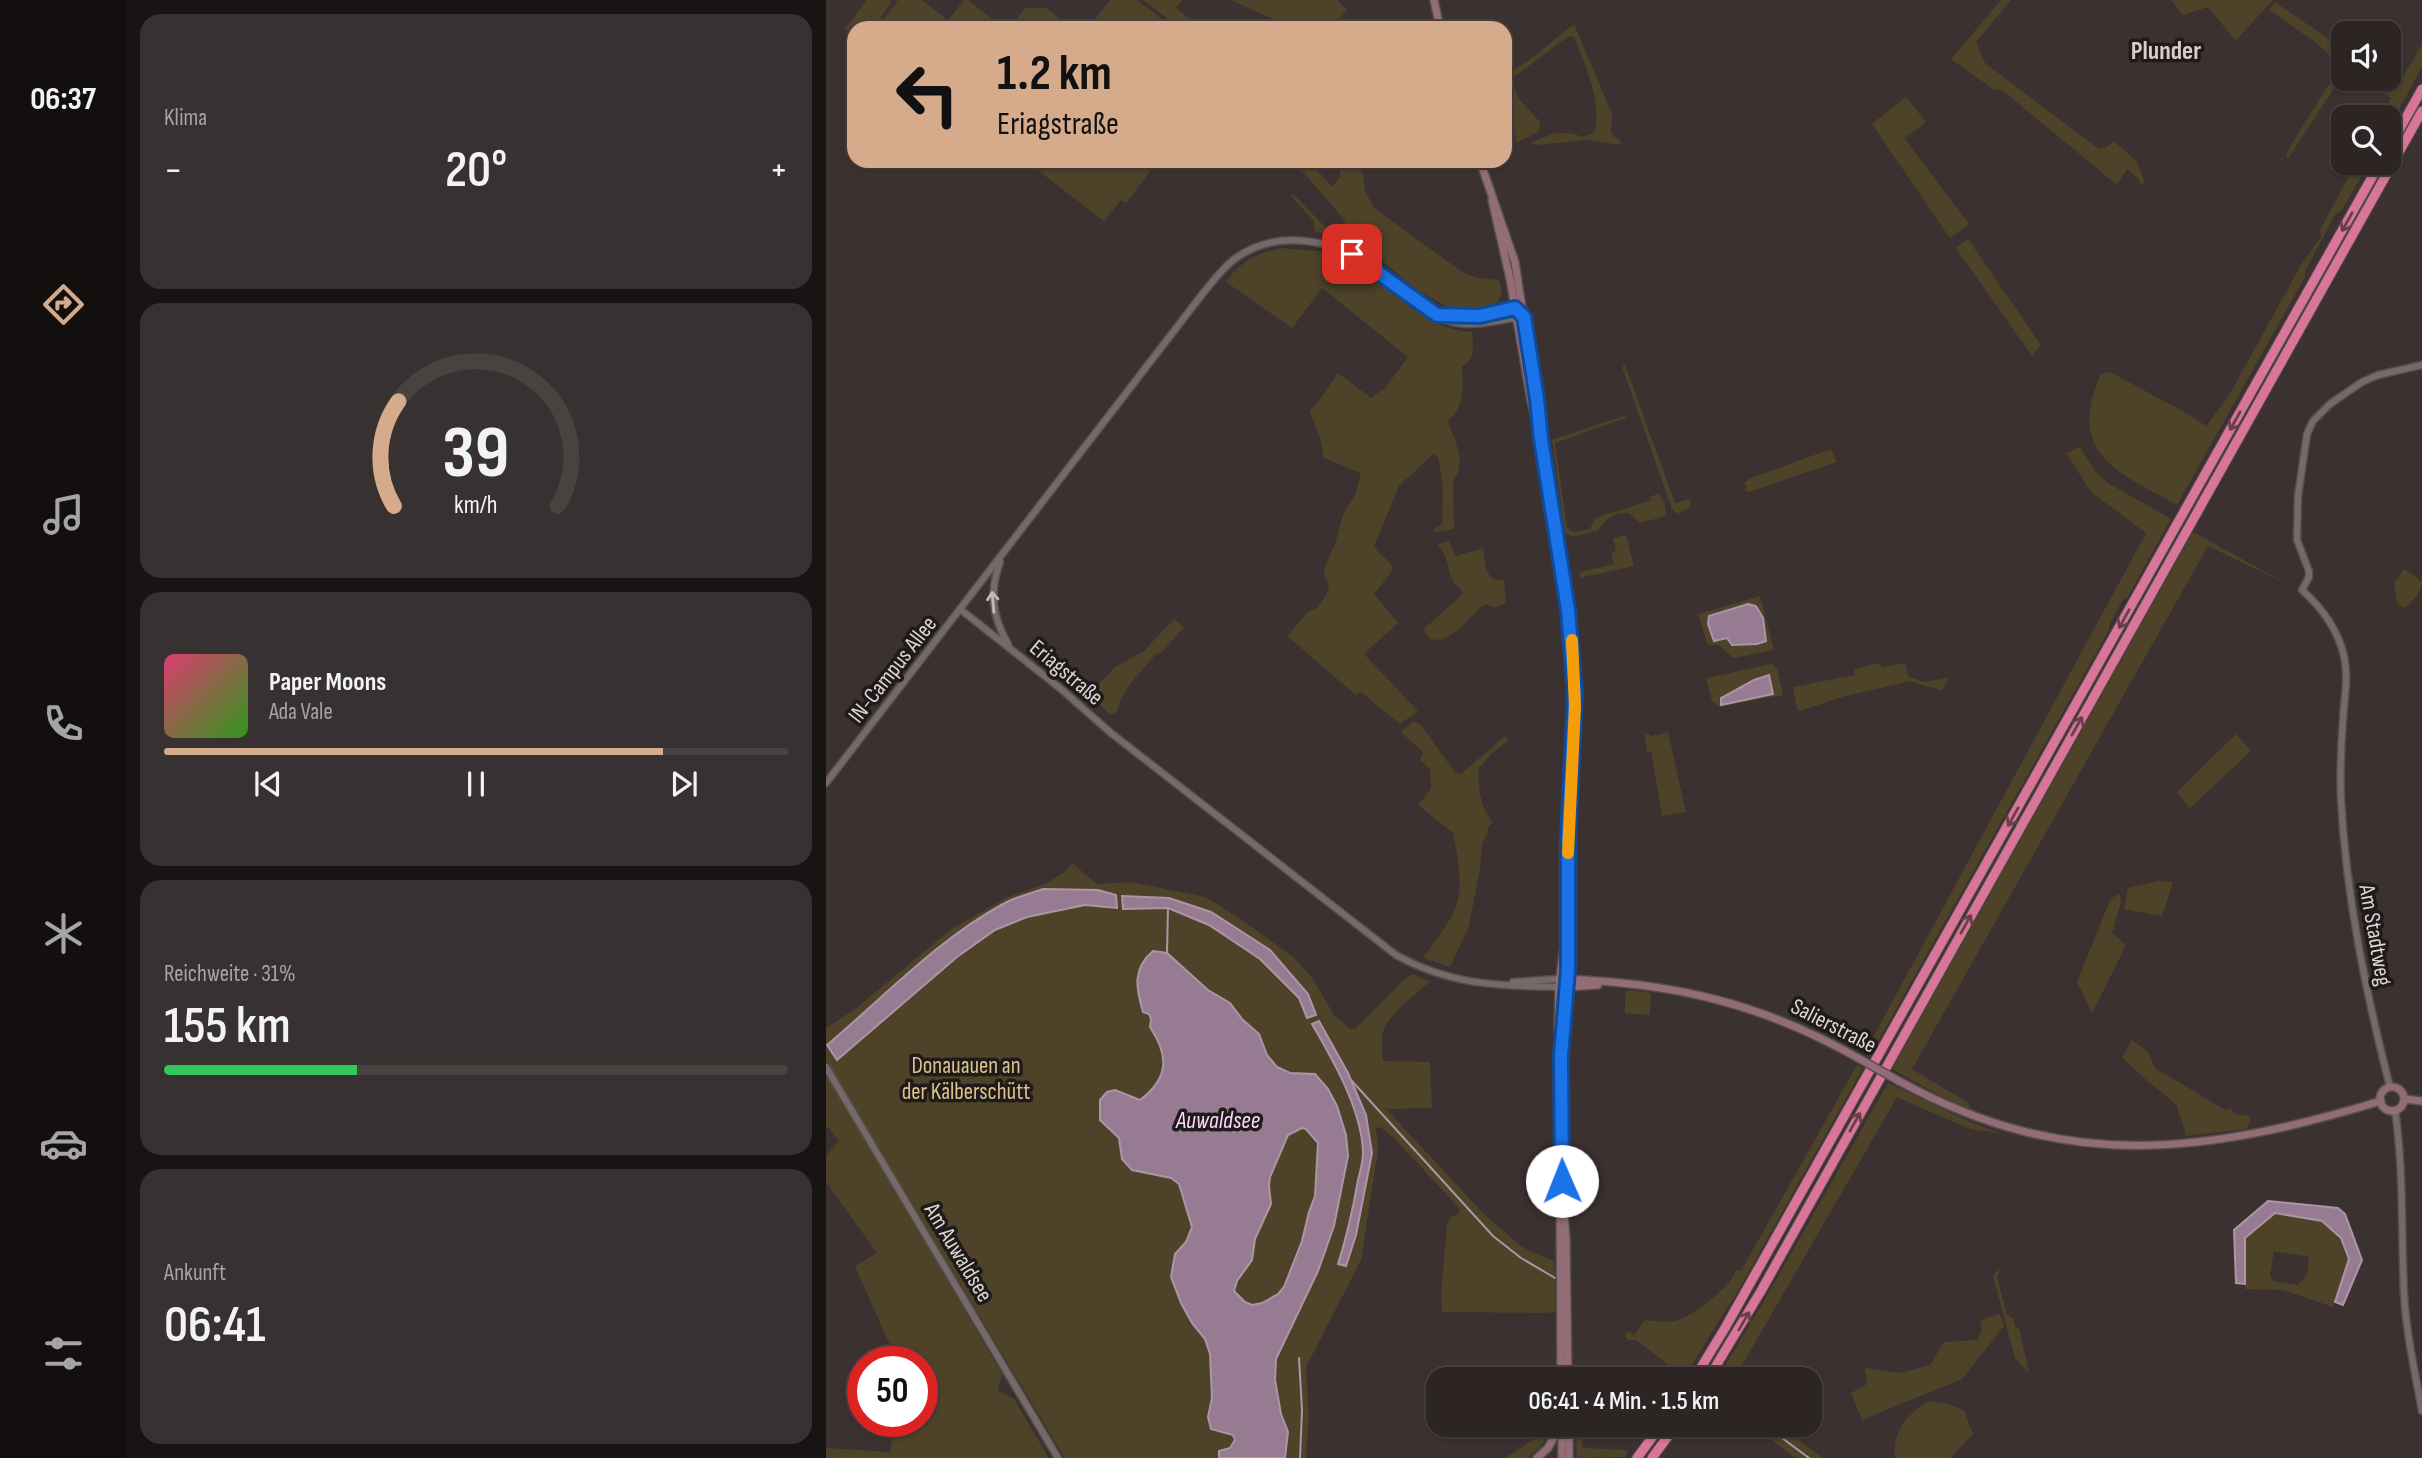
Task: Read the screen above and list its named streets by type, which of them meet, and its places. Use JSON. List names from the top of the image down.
{
  "streets": {
    "main road": ["Salierstraße"],
    "street": [
      "IN-Campus Allee",
      "Eriagstraße",
      "Am Stadtweg",
      "Am Auwaldsee"
    ]
  },
  "crossings": [
    ["IN-Campus Allee", "Eriagstraße"],
    ["Eriagstraße", "Salierstraße"],
    ["Am Stadtweg", "Salierstraße"]
  ],
  "districts": ["Plunder"],
  "water": ["Auwaldsee"],
  "parks": ["Donauauen an der Kälberschütt"],
  "page": {
    "tabs": "06:37",
    "tile": [
      "Klima",
      ["Reichweite · 31%", "155 km"],
      ["Ankunft", "06:41"]
    ],
    "turn": ["1.2 km", "Eriagstraße"],
    "heat": ["−", "20°", "+"],
    "song": ["Paper Moons", "Ada Vale"],
    "limit": "50",
    "trip": "06:41 · 4 Min. · 1.5 km",
    "gauge": ["39", "km/h"]
  }
}
